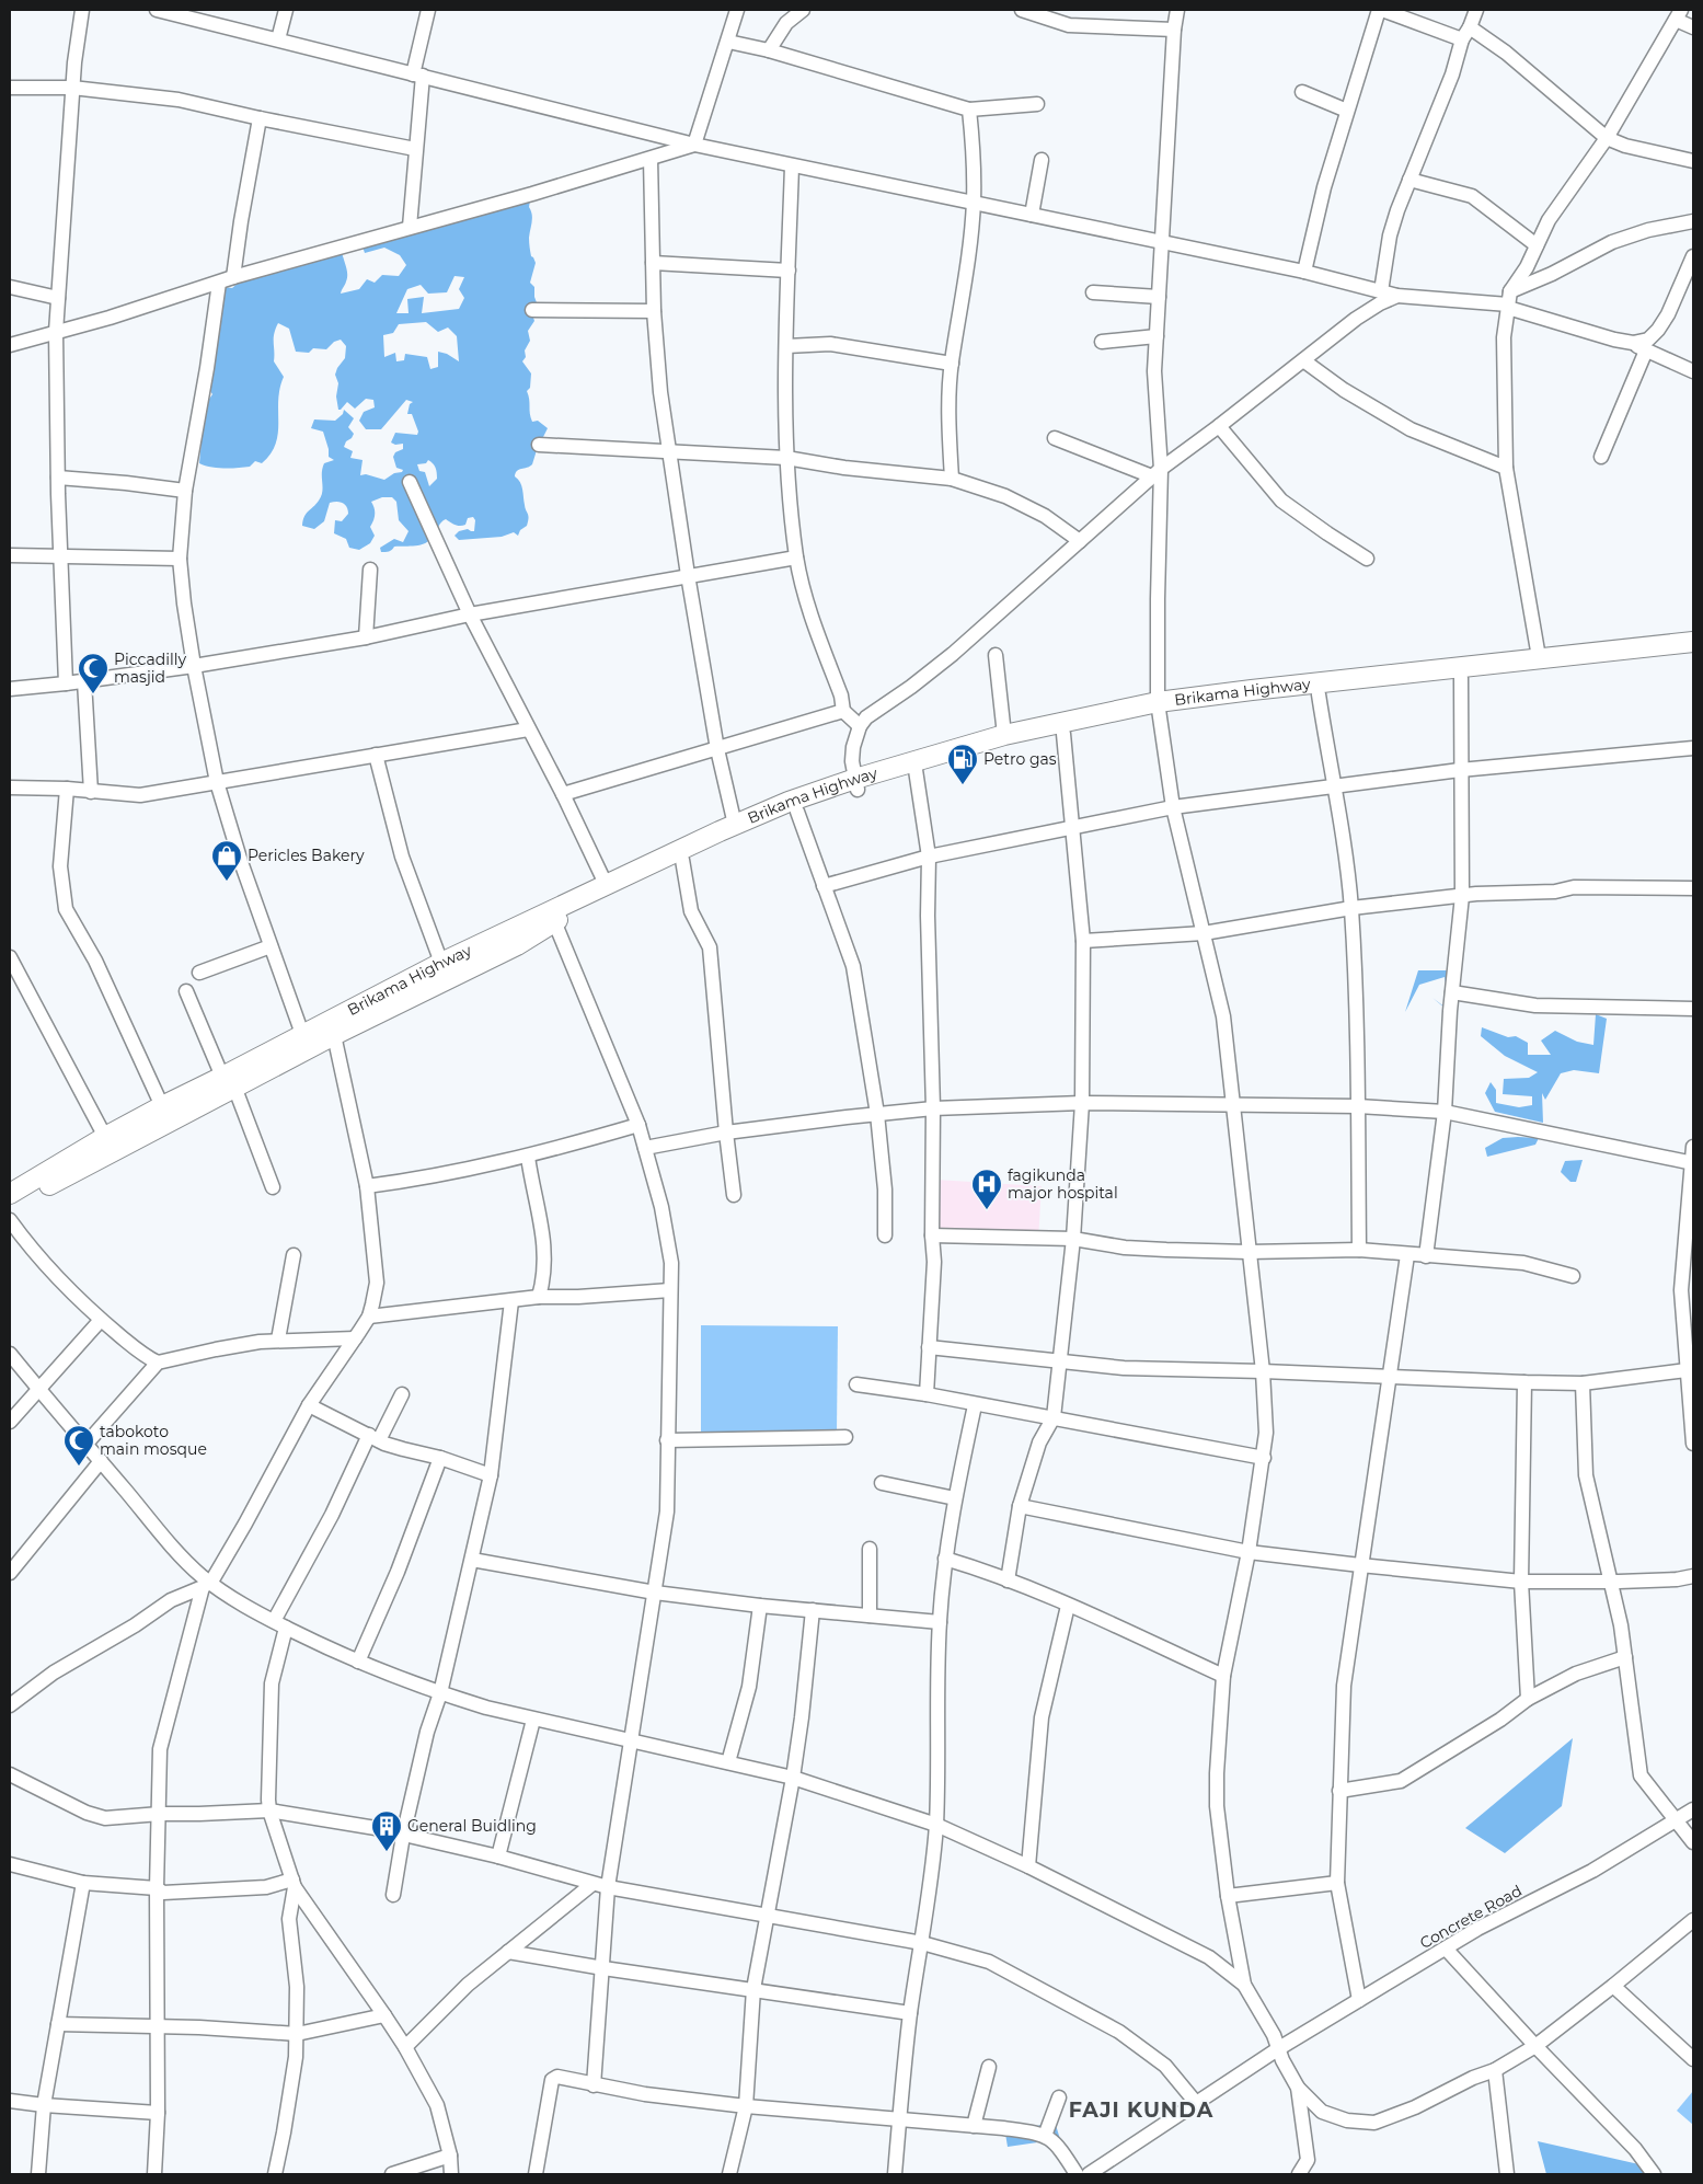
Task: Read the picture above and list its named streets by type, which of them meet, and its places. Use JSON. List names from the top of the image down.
{
  "streets": {
    "highway": ["Brikama Highway"],
    "street": ["Concrete Road"]
  },
  "districts": ["FAJI KUNDA"],
  "places": {
    "mosque": ["Piccadilly masjid", "tabokoto main mosque"],
    "fuel station": ["Petro gas"],
    "shop": ["Pericles Bakery"],
    "hospital": ["fagikunda major hospital"],
    "building": ["General Buidling"]
  }
}
